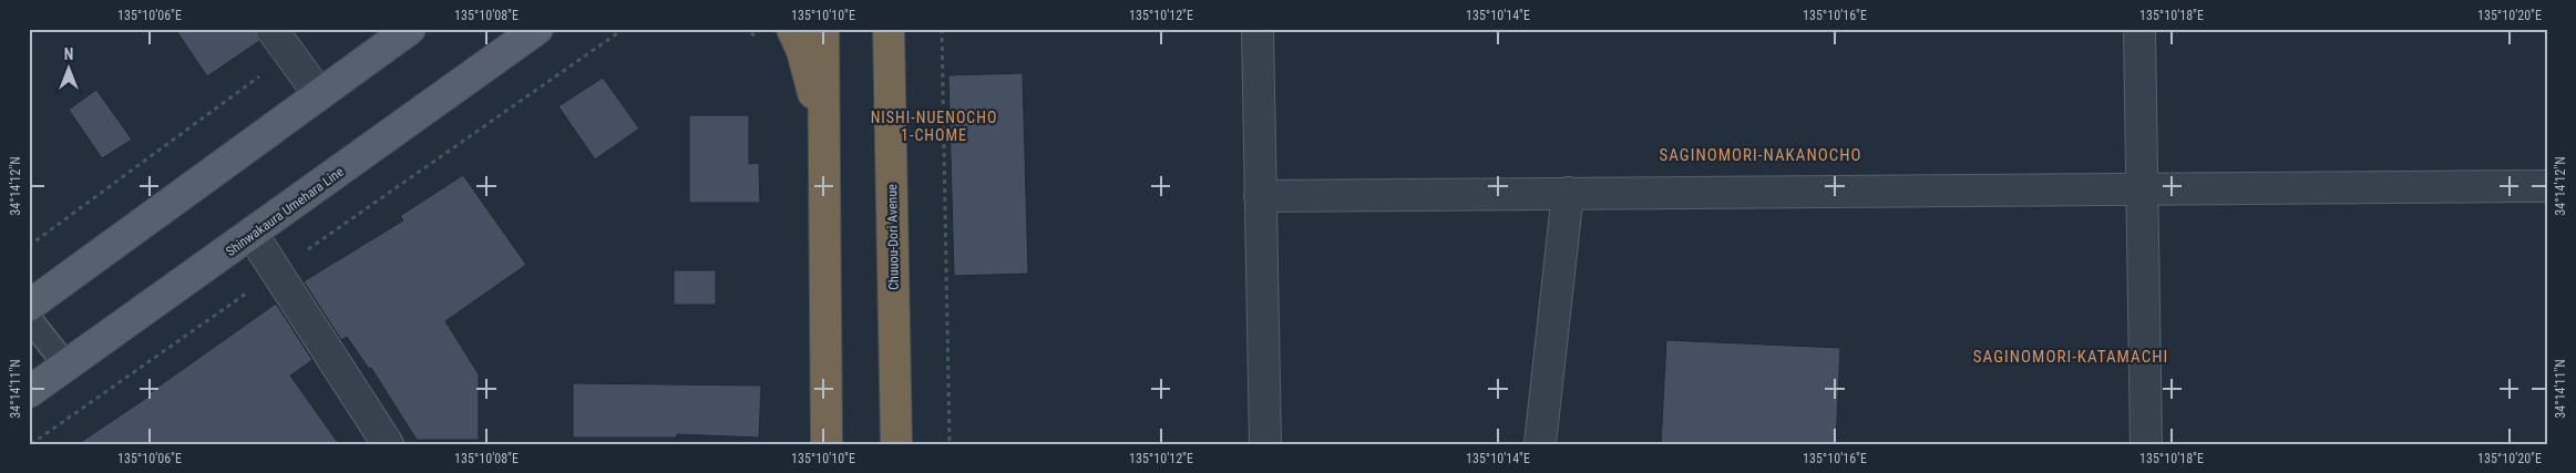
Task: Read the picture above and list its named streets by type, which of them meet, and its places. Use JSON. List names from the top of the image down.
{
  "streets": {
    "highway": ["Chuuou-Dori Avenue"],
    "main road": ["Shinwakaura Umehara Line"]
  },
  "districts": ["NISHI-NUENOCHO 1-CHOME", "SAGINOMORI-NAKANOCHO", "SAGINOMORI-KATAMACHI"],
  "north": "top",
  "coordinates": [
    "135°10'06\"E",
    "135°10'08\"E",
    "135°10'10\"E",
    "135°10'12\"E",
    "135°10'14\"E",
    "135°10'16\"E",
    "135°10'18\"E",
    "135°10'20\"E",
    "34°14'12\"N",
    "34°14'11\"N"
  ]
}
